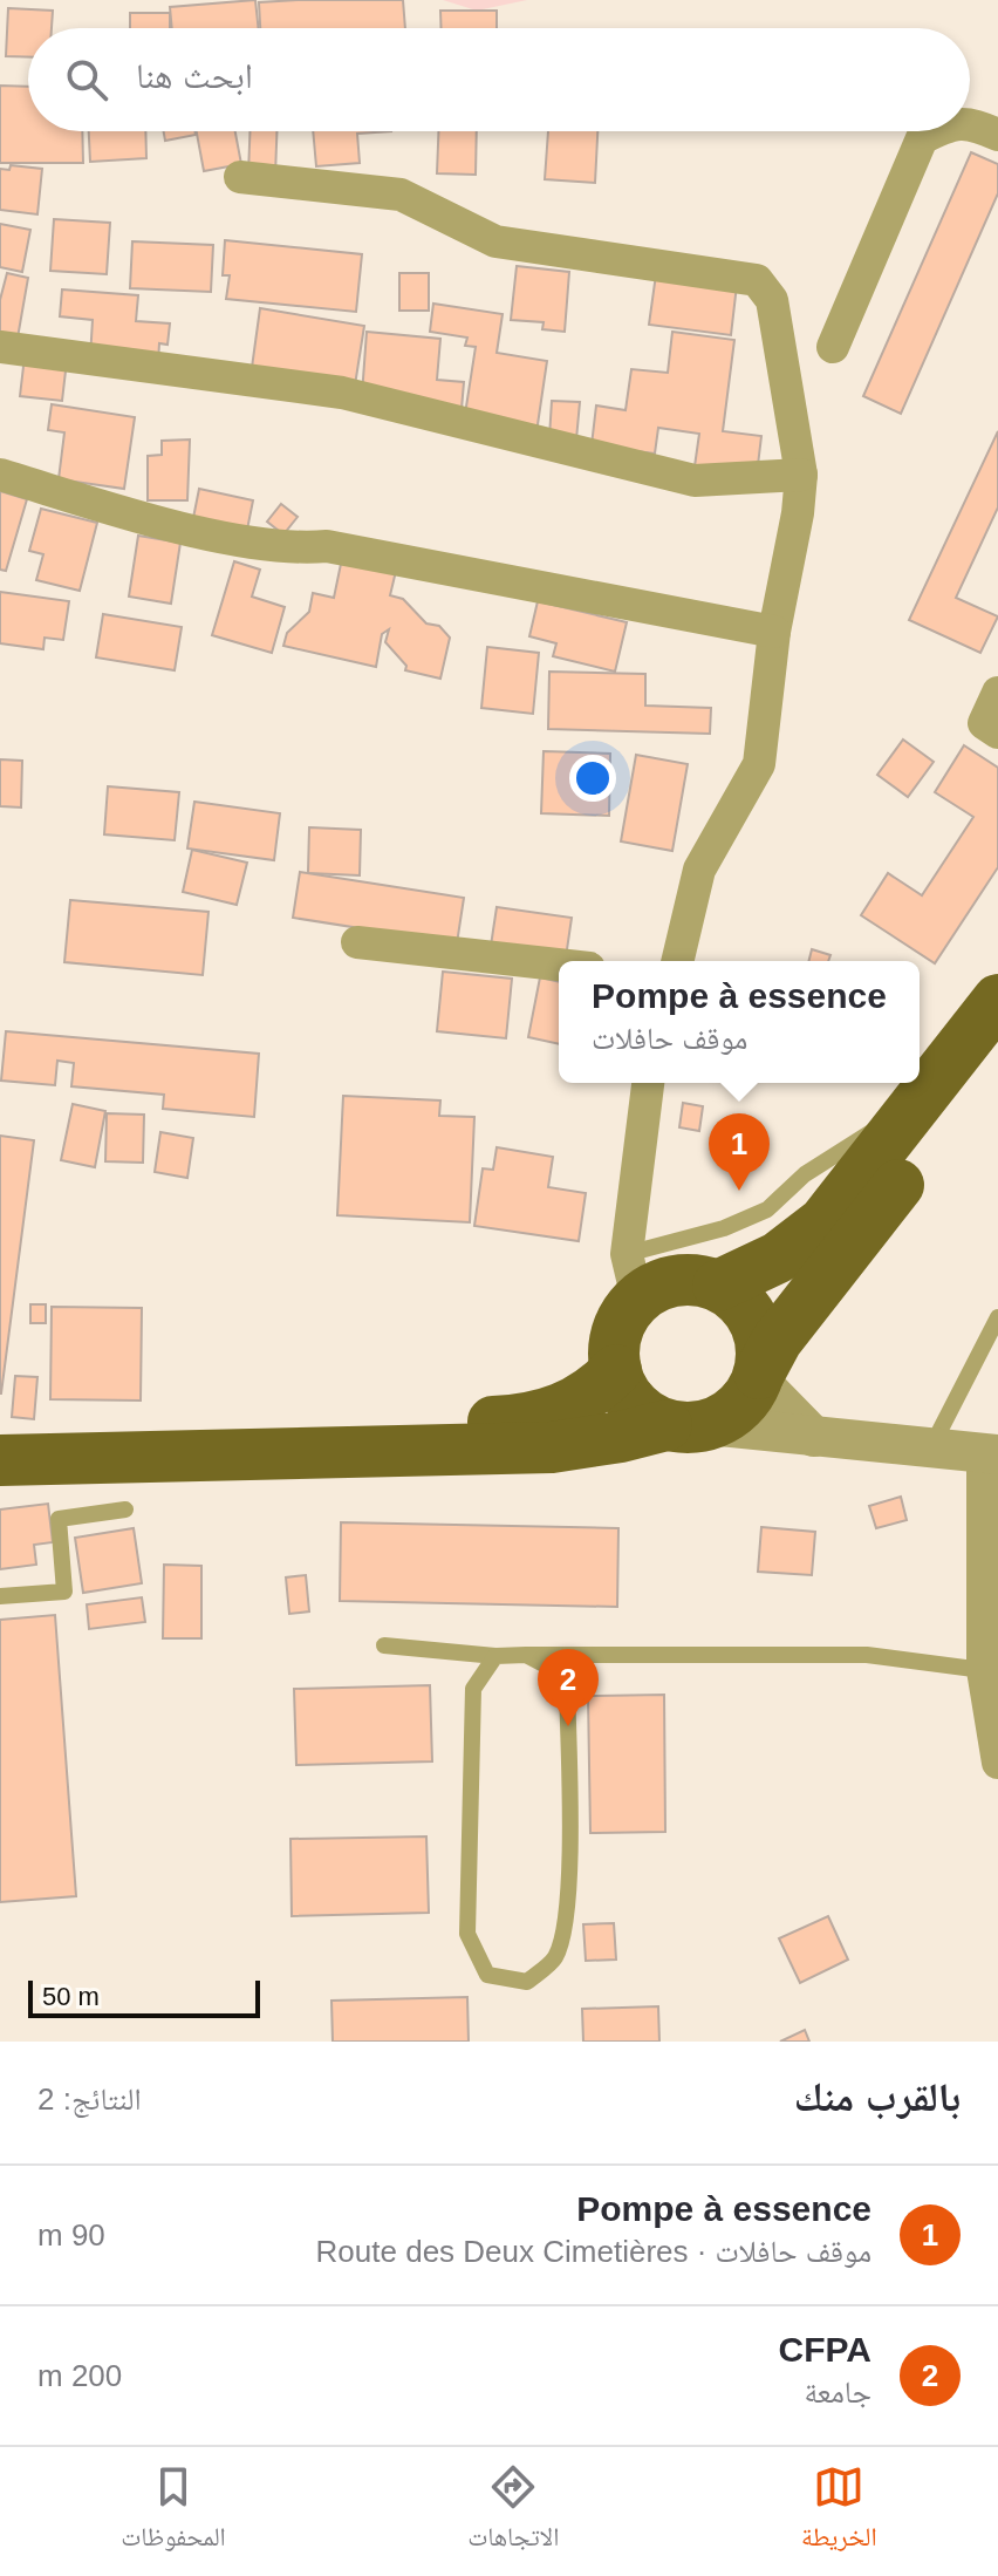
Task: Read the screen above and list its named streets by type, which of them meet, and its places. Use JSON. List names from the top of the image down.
{
  "scale_bar": "50 m",
  "page": {
    "search": "ابحث هنا",
    "popup": ["Pompe à essence", "موقف حافلات"],
    "pins": ["1", "2"],
    "scale": "50 m",
    "heading": ["بالقرب منك", "النتائج: 2"],
    "list": [
      {
        "mark": "1",
        "name": "Pompe à essence",
        "note": "موقف حافلات · Route des Deux Cimetières",
        "value": "90 m"
      },
      {
        "mark": "2",
        "name": "CFPA",
        "note": "جامعة",
        "value": "200 m"
      }
    ],
    "nav": ["الخريطة", "الاتجاهات", "المحفوظات"]
  }
}
